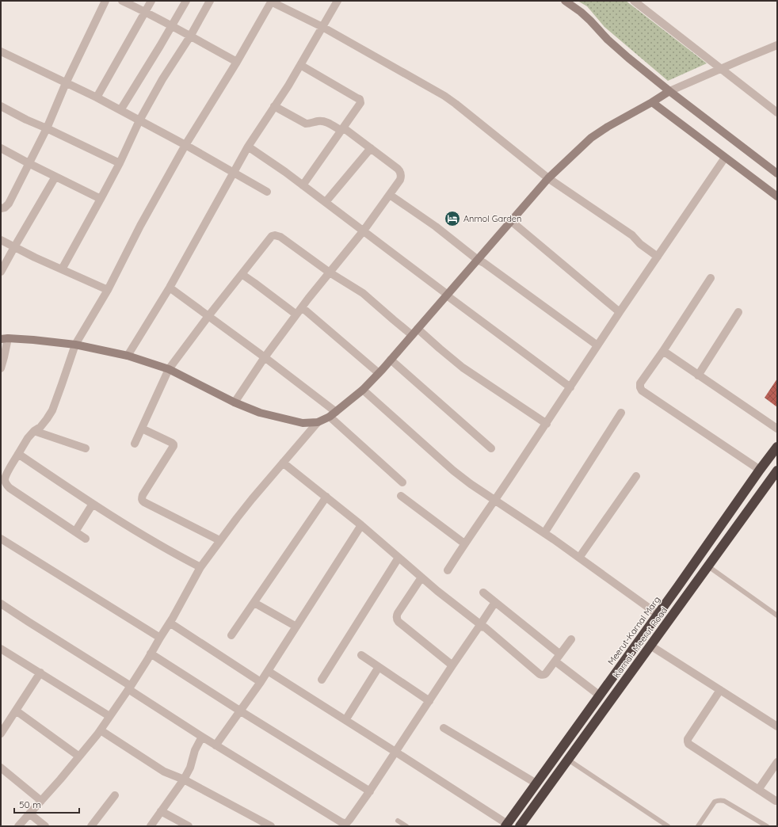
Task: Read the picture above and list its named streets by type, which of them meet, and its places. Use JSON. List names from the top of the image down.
{
  "streets": {
    "highway": ["Meerut-Karnal Marg", "Karnal- Meerut Road"]
  },
  "places": {
    "hotel": ["Anmol Garden"]
  },
  "scale_bar": "50 m"
}
